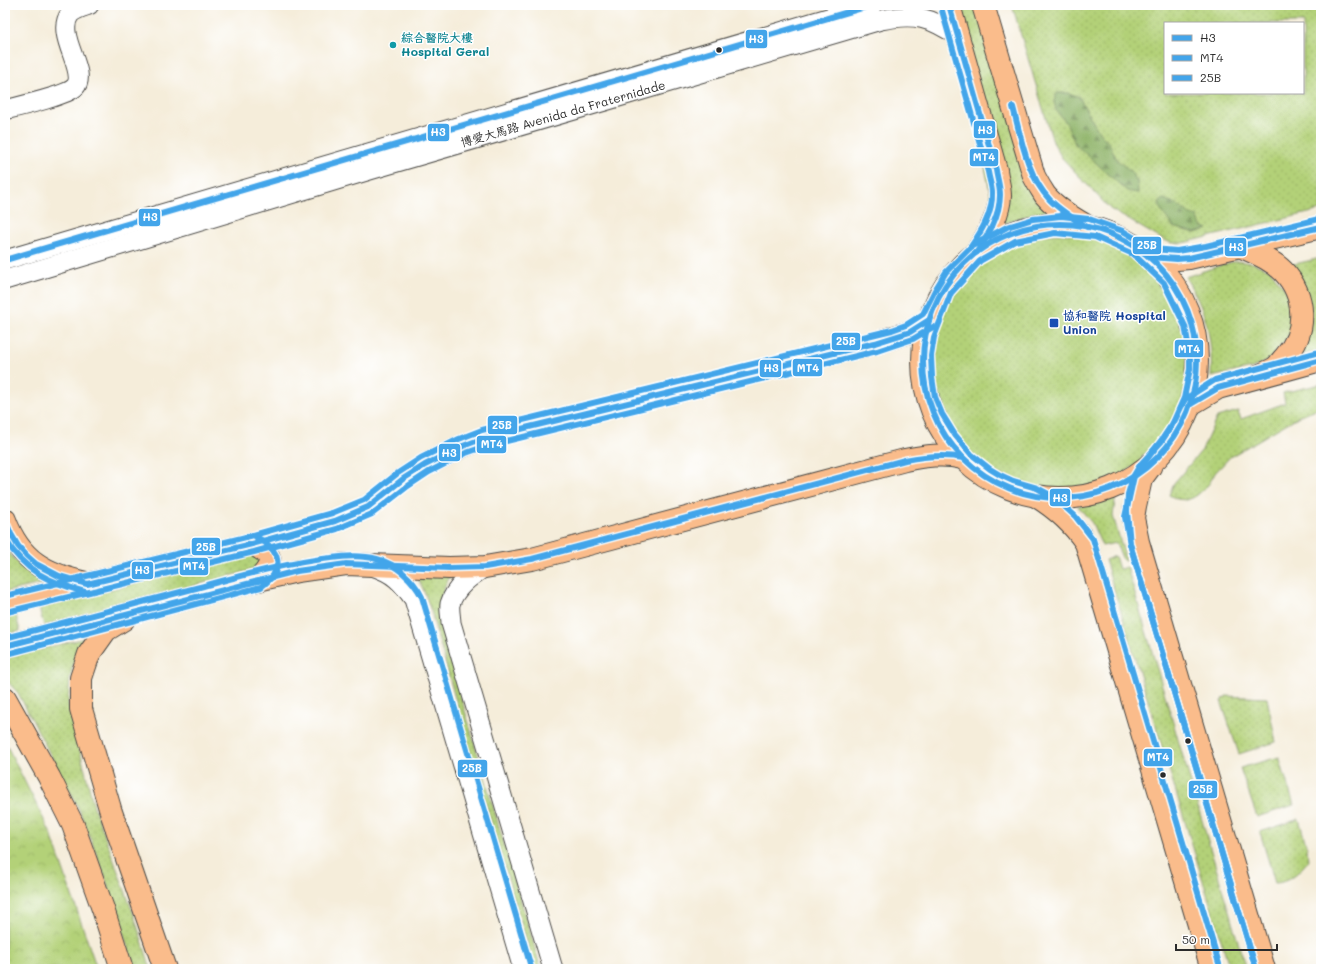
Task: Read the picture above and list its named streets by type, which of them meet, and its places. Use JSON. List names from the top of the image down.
{
  "streets": {
    "street": ["博愛大馬路 Avenida da Fraternidade"]
  },
  "places": {
    "other": ["綜合醫院大樓 Hospital Geral"],
    "transit": ["協和醫院 Hospital Union"]
  },
  "lines": ["transit line H3", "transit line MT4", "transit line 25B"],
  "legend": ["H3", "MT4", "25B"],
  "scale_bar": "50 m"
}
